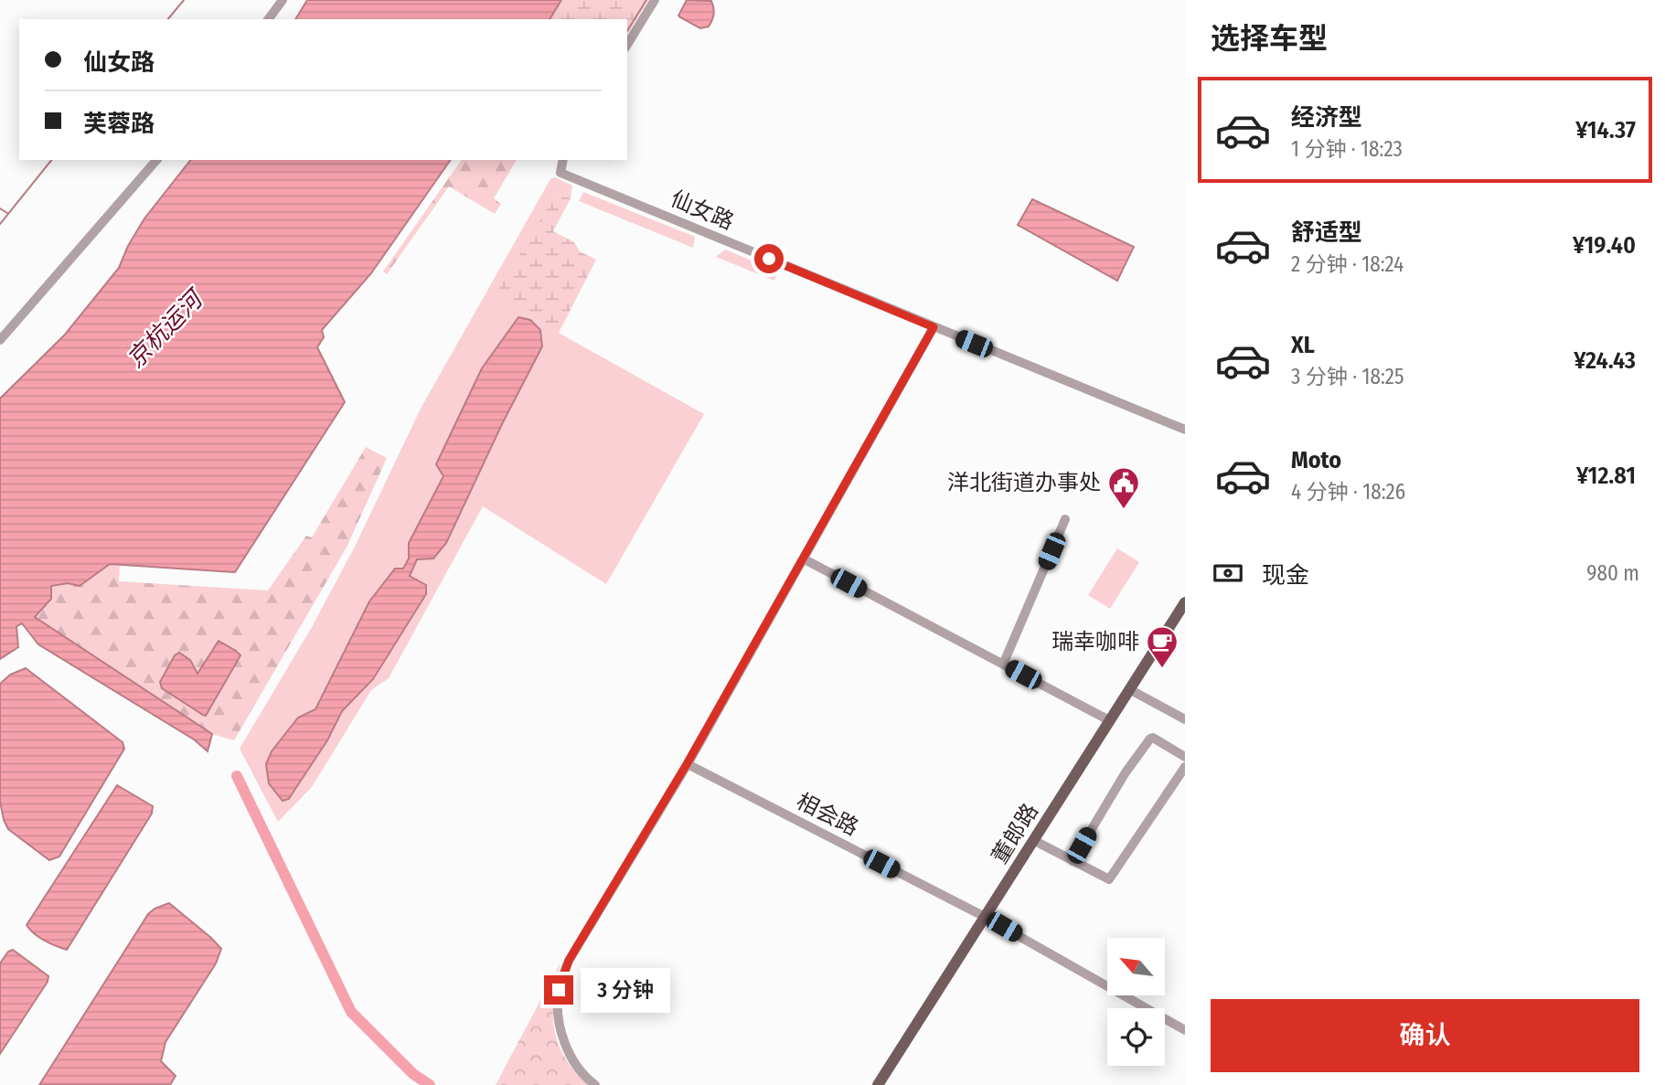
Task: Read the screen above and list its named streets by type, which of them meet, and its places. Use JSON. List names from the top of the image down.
{
  "streets": {
    "main road": ["董郎路"],
    "street": ["仙女路", "相会路"]
  },
  "crossings": [
    ["相会路", "董郎路"]
  ],
  "water": ["京杭运河"],
  "places": {
    "public building": ["洋北街道办事处"],
    "cafe": ["瑞幸咖啡"]
  },
  "north": "top left",
  "page": {
    "heading": "选择车型",
    "banner": ["仙女路", "芙蓉路"],
    "list": [
      {
        "name": "经济型",
        "note": "1 分钟 · 18:23",
        "value": "¥14.37"
      },
      {
        "name": "舒适型",
        "note": "2 分钟 · 18:24",
        "value": "¥19.40"
      },
      {
        "name": "XL",
        "note": "3 分钟 · 18:25",
        "value": "¥24.43"
      },
      {
        "name": "Moto",
        "note": "4 分钟 · 18:26",
        "value": "¥12.81"
      }
    ],
    "pay": ["现金", "980 m"],
    "bubble": "3 分钟",
    "buttons": "确认"
  }
}
